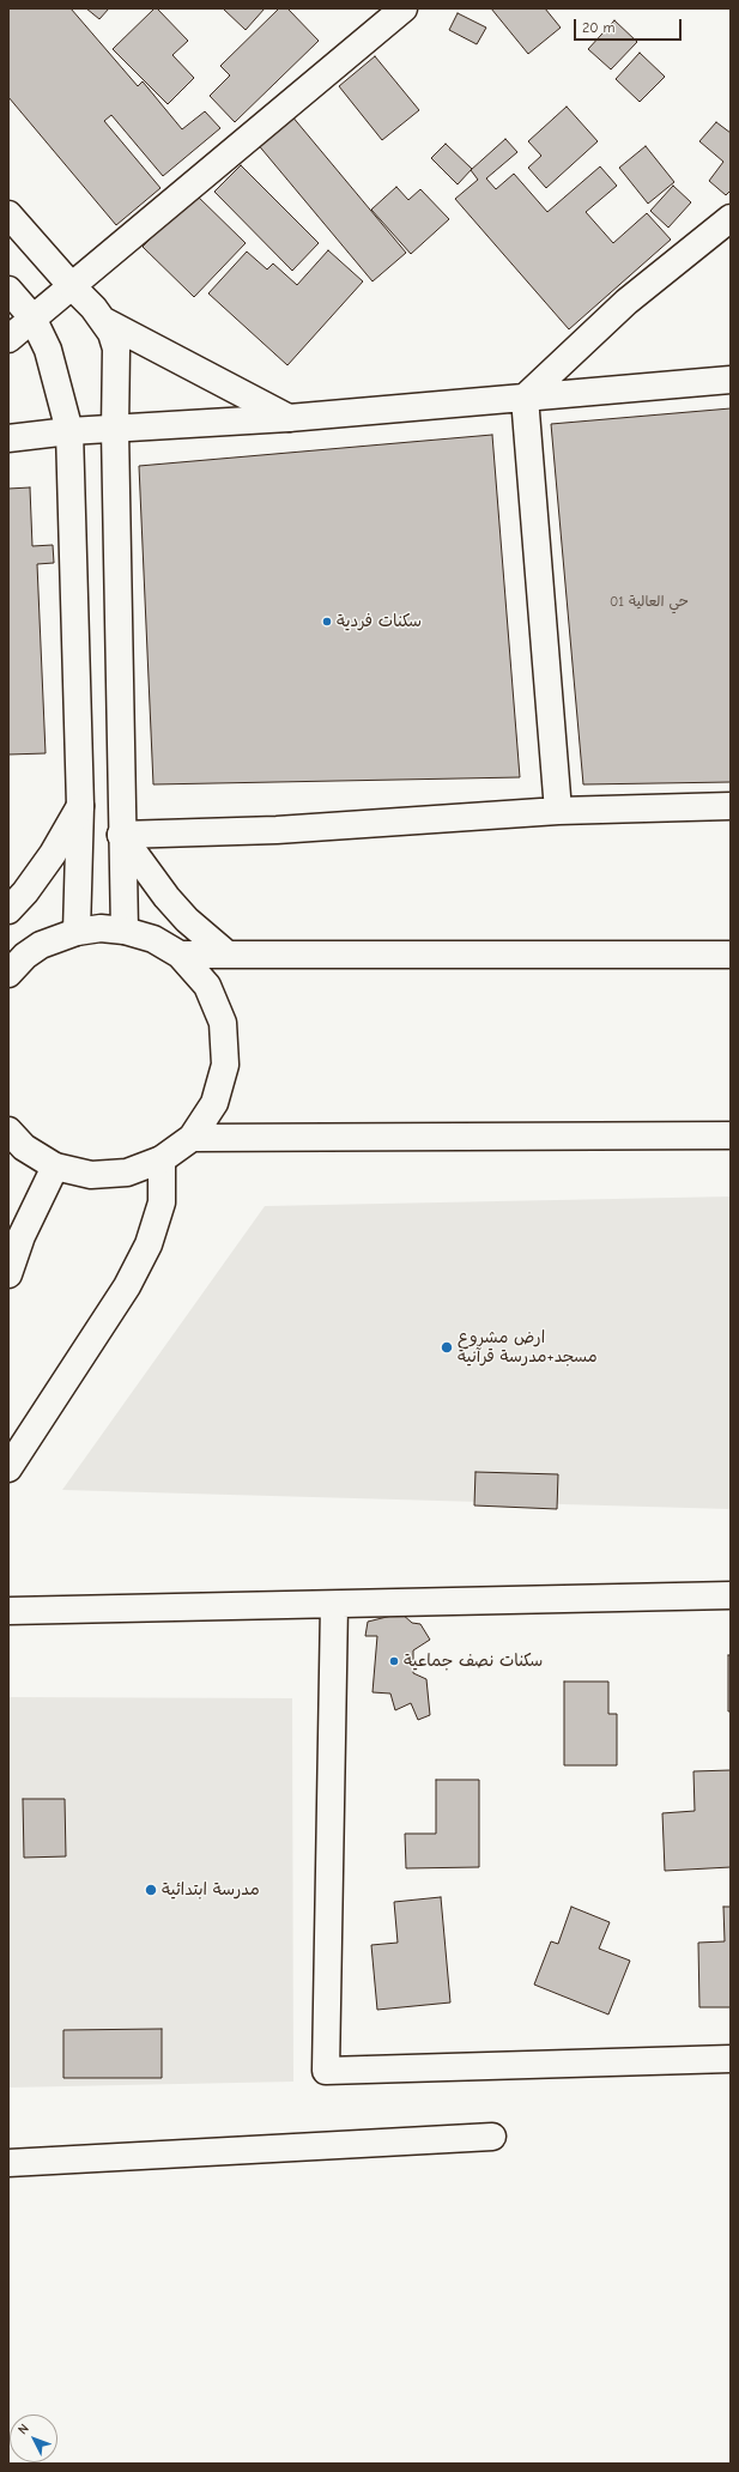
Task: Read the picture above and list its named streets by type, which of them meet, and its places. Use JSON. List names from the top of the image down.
{
  "places": [
    "سكنات فردية",
    "ارض مشروع مسجد+مدرسة قرآنية",
    "سكنات نصف جماعية",
    "مدرسة ابتدائية"
  ],
  "house_numbers": ["حي العالية 01"],
  "scale_bar": "20 m",
  "north": "top left"
}
